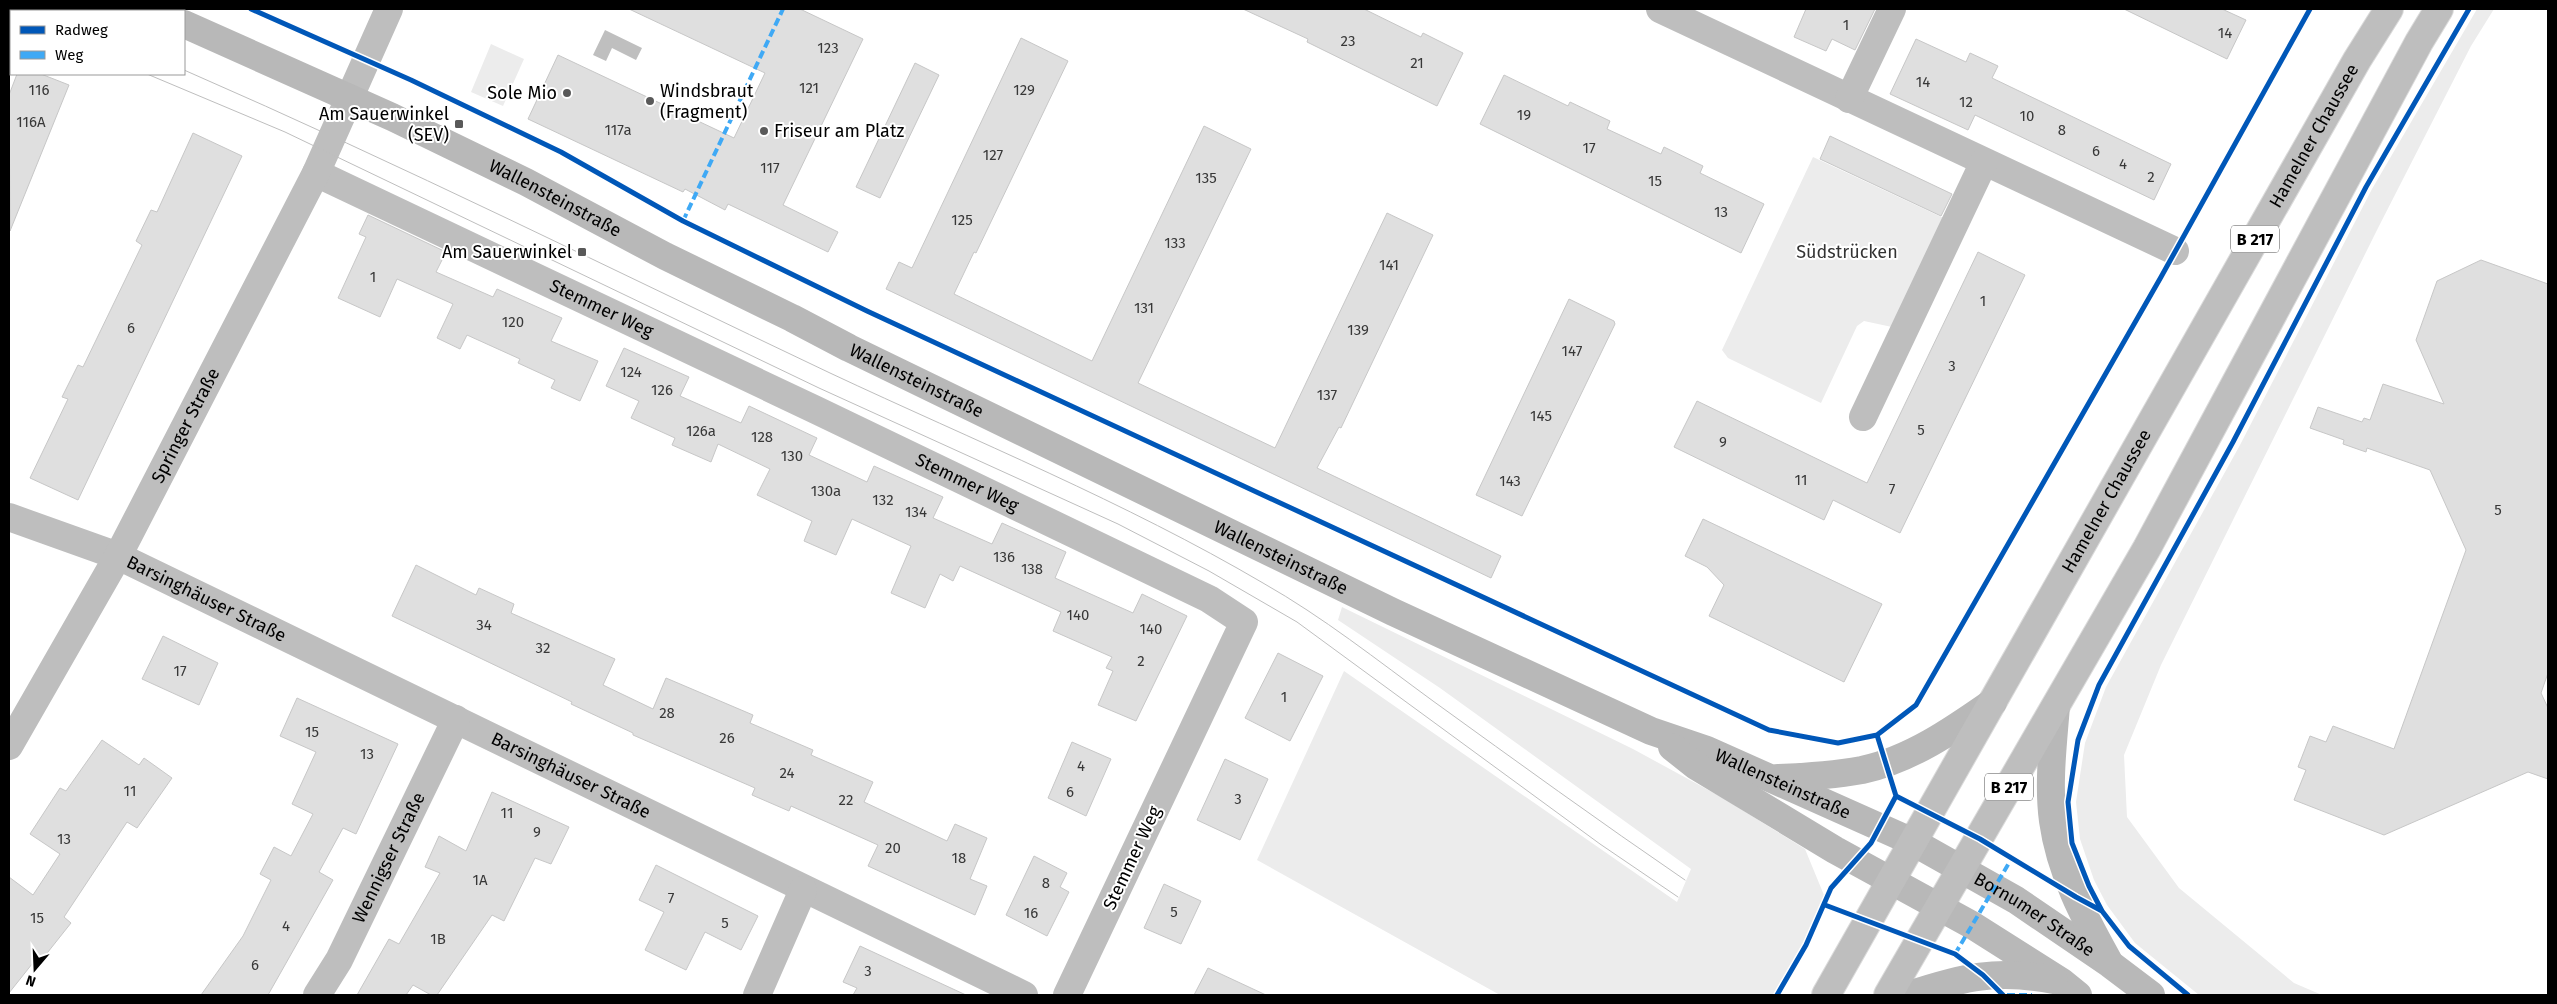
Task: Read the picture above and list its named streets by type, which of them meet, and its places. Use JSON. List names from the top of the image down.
{
  "streets": {
    "street": [
      "Hamelner Chaussee",
      "Wallensteinstraße",
      "B 217",
      "Stemmer Weg",
      "Springer Straße",
      "Barsinghäuser Straße",
      "Wennigser Straße",
      "Bornumer Straße"
    ]
  },
  "crossings": [
    ["Hamelner Chaussee", "Wallensteinstraße"],
    ["Hamelner Chaussee", "Bornumer Straße"],
    ["Wallensteinstraße", "Springer Straße"],
    ["Wallensteinstraße", "Bornumer Straße"],
    ["B 217", "Bornumer Straße"],
    ["Stemmer Weg", "Springer Straße"],
    ["Springer Straße", "Barsinghäuser Straße"],
    ["Barsinghäuser Straße", "Wennigser Straße"]
  ],
  "parks": ["Südstrücken"],
  "places": {
    "other": ["Sole Mio", "Windsbraut (Fragment)", "Friseur am Platz"],
    "transit": ["Am Sauerwinkel (SEV)", "Am Sauerwinkel"]
  },
  "house_numbers": [
    "1",
    "14",
    "23",
    "123",
    "21",
    "14",
    "121",
    "116",
    "129",
    "12",
    "19",
    "10",
    "116A",
    "117a",
    "8",
    "17",
    "6",
    "127",
    "4",
    "117",
    "2",
    "135",
    "15",
    "13",
    "125",
    "133",
    "141",
    "1",
    "1",
    "131",
    "120",
    "6",
    "139",
    "147",
    "3",
    "124",
    "126",
    "137",
    "145",
    "5",
    "126a",
    "128",
    "9",
    "130",
    "11",
    "143",
    "7",
    "130a",
    "132",
    "5",
    "134",
    "136",
    "138",
    "140",
    "34",
    "140",
    "32",
    "2",
    "17",
    "1",
    "28",
    "15",
    "26",
    "13",
    "4",
    "24",
    "11",
    "6",
    "3",
    "22",
    "11",
    "9",
    "13",
    "20",
    "18",
    "1A",
    "8",
    "7",
    "5",
    "16",
    "15",
    "5",
    "4",
    "1B",
    "6",
    "3"
  ],
  "legend": ["Radweg", "Weg"],
  "north": "bottom"
}
